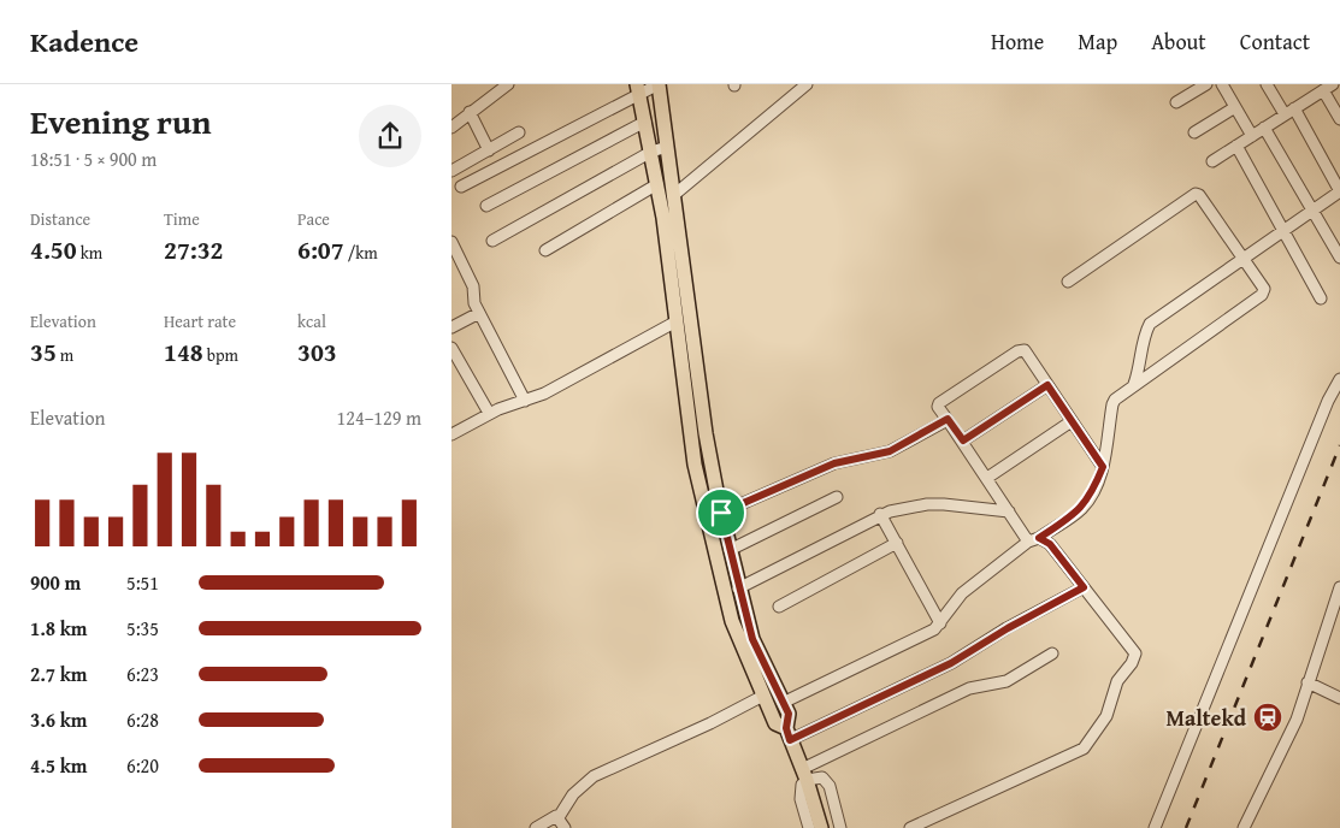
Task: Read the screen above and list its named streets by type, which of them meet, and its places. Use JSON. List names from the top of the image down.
{
  "places": {
    "station": ["Maltekd"]
  },
  "page": {
    "header": "Kadence",
    "nav": [
      "Home",
      "Map",
      "About",
      "Contact"
    ],
    "heading": ["Evening run", "18:51 · 5 × 900 m"],
    "stats": [
      ["Distance", "4.50 km"],
      ["Time", "27:32"],
      ["Pace", "6:07 /km"],
      ["Elevation", "35 m"],
      ["Heart rate", "148 bpm"],
      ["kcal", "303"]
    ],
    "chart": ["Elevation", "124–129 m"],
    "list": [
      {
        "name": "900 m",
        "note": "5:51"
      },
      {
        "name": "1.8 km",
        "note": "5:35"
      },
      {
        "name": "2.7 km",
        "note": "6:23"
      },
      {
        "name": "3.6 km",
        "note": "6:28"
      },
      {
        "name": "4.5 km",
        "note": "6:20"
      }
    ]
  }
}
